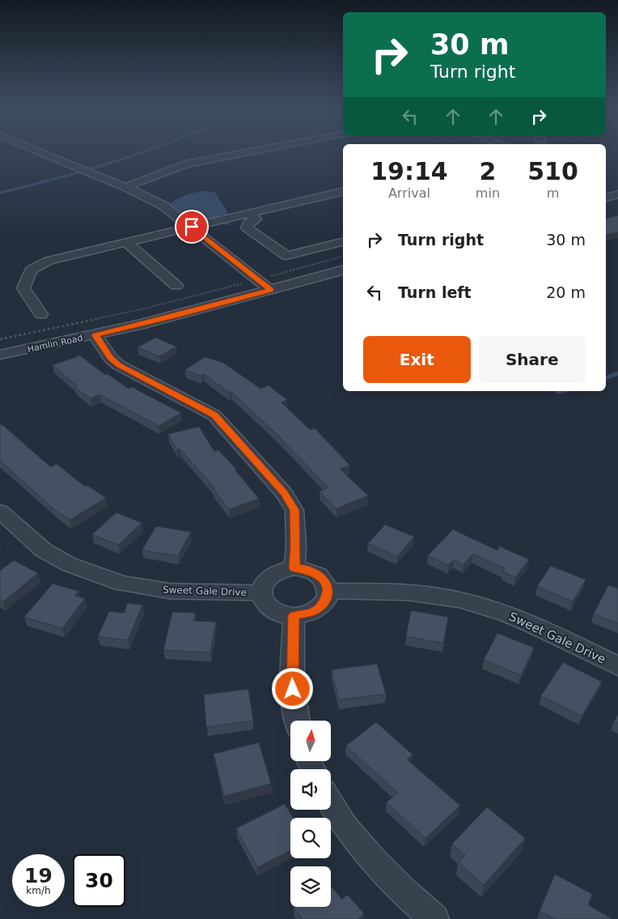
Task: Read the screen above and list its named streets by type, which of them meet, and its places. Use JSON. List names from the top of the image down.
{
  "streets": {
    "street": ["Hamlin Road", "Sweet Gale Drive"]
  },
  "north": "top",
  "page": {
    "turn": ["30 m", "Turn right"],
    "eta": [
      "19:14",
      "Arrival",
      "2",
      "min",
      "510",
      "m"
    ],
    "list": [
      {
        "name": "Turn right",
        "value": "30 m"
      },
      {
        "name": "Turn left",
        "value": "20 m"
      }
    ],
    "buttons": ["Exit", "Share"],
    "speed": "19 km/h",
    "limit": "30"
  }
}
